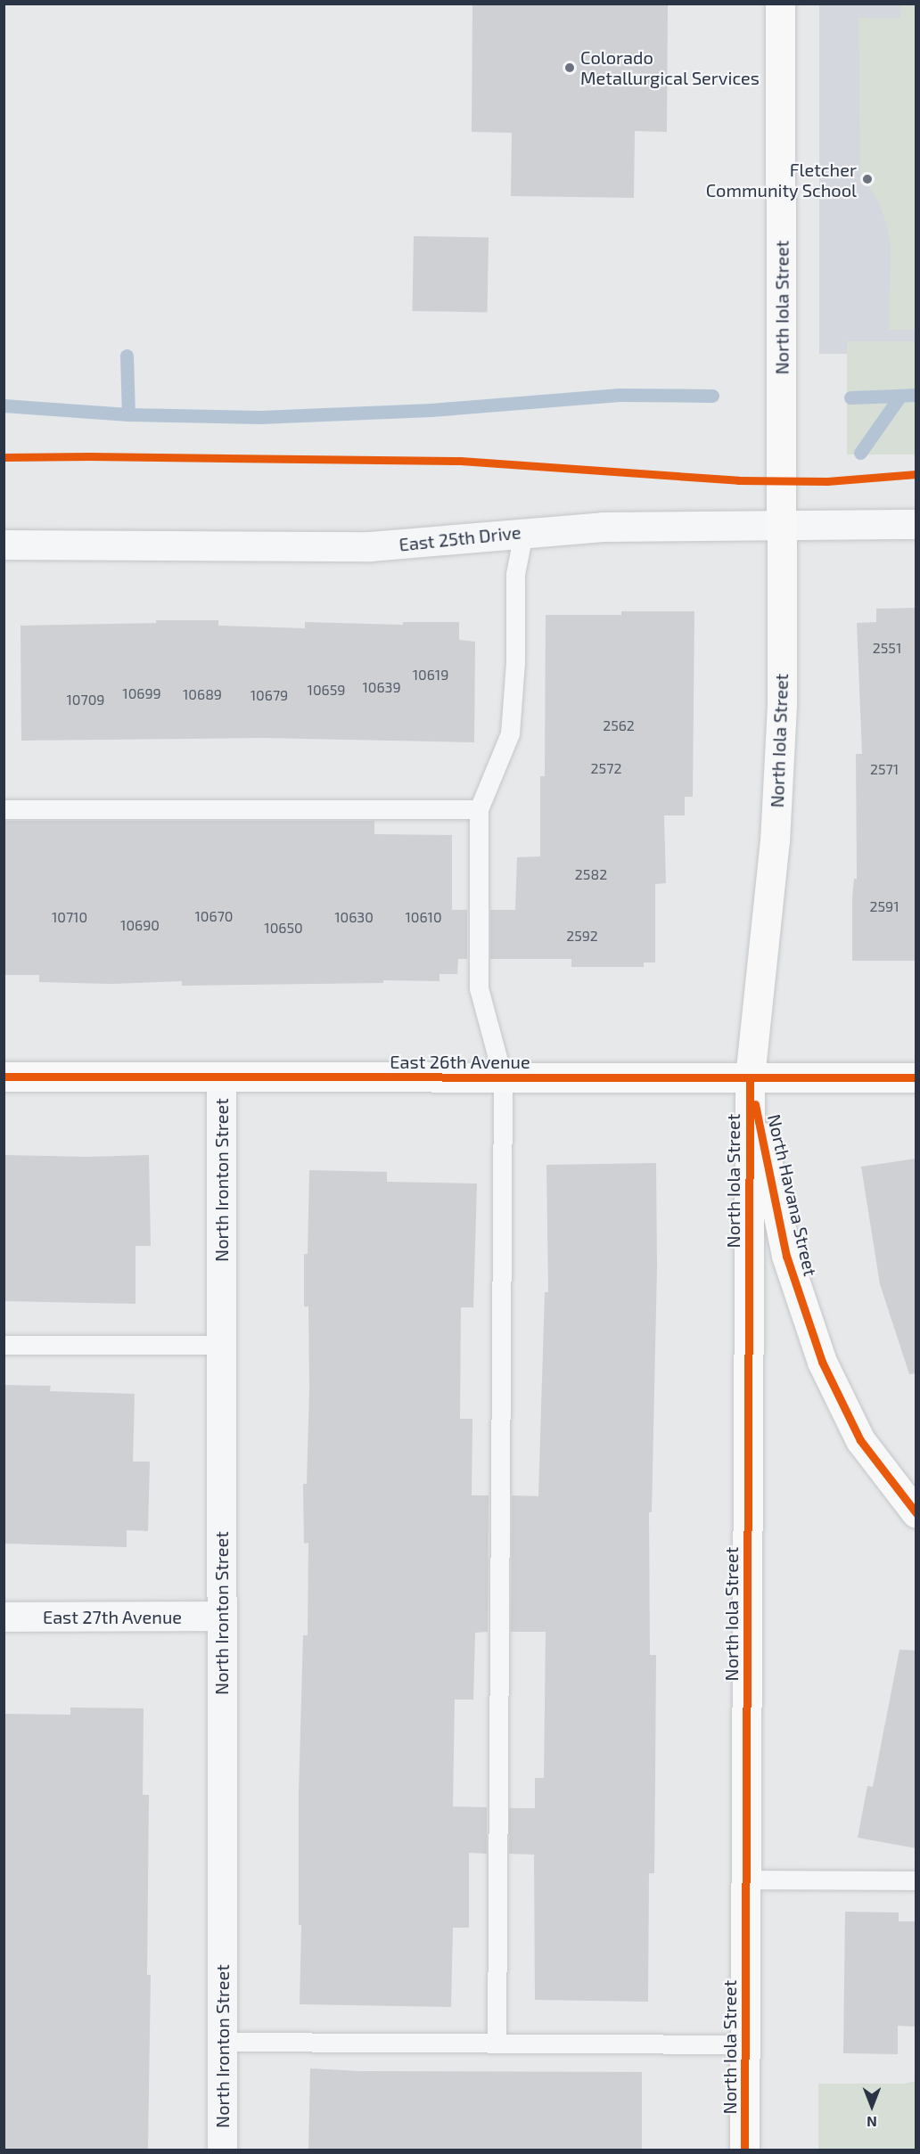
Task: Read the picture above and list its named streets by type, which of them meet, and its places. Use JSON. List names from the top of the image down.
{
  "streets": {
    "street": [
      "North Iola Street",
      "East 25th Drive",
      "East 26th Avenue",
      "North Ironton Street",
      "North Havana Street",
      "East 27th Avenue"
    ]
  },
  "crossings": [
    ["North Iola Street", "East 25th Drive"],
    ["North Iola Street", "East 26th Avenue"],
    ["North Iola Street", "North Havana Street"],
    ["East 26th Avenue", "North Ironton Street"],
    ["East 26th Avenue", "North Havana Street"],
    ["North Ironton Street", "East 27th Avenue"]
  ],
  "places": ["Colorado Metallurgical Services", "Fletcher Community School"],
  "house_numbers": [
    "2551",
    "10619",
    "10639",
    "10659",
    "10699",
    "10689",
    "10679",
    "10709",
    "2562",
    "2572",
    "2571",
    "2582",
    "2591",
    "10670",
    "10710",
    "10630",
    "10610",
    "10690",
    "10650",
    "2592"
  ],
  "north": "bottom"
}
